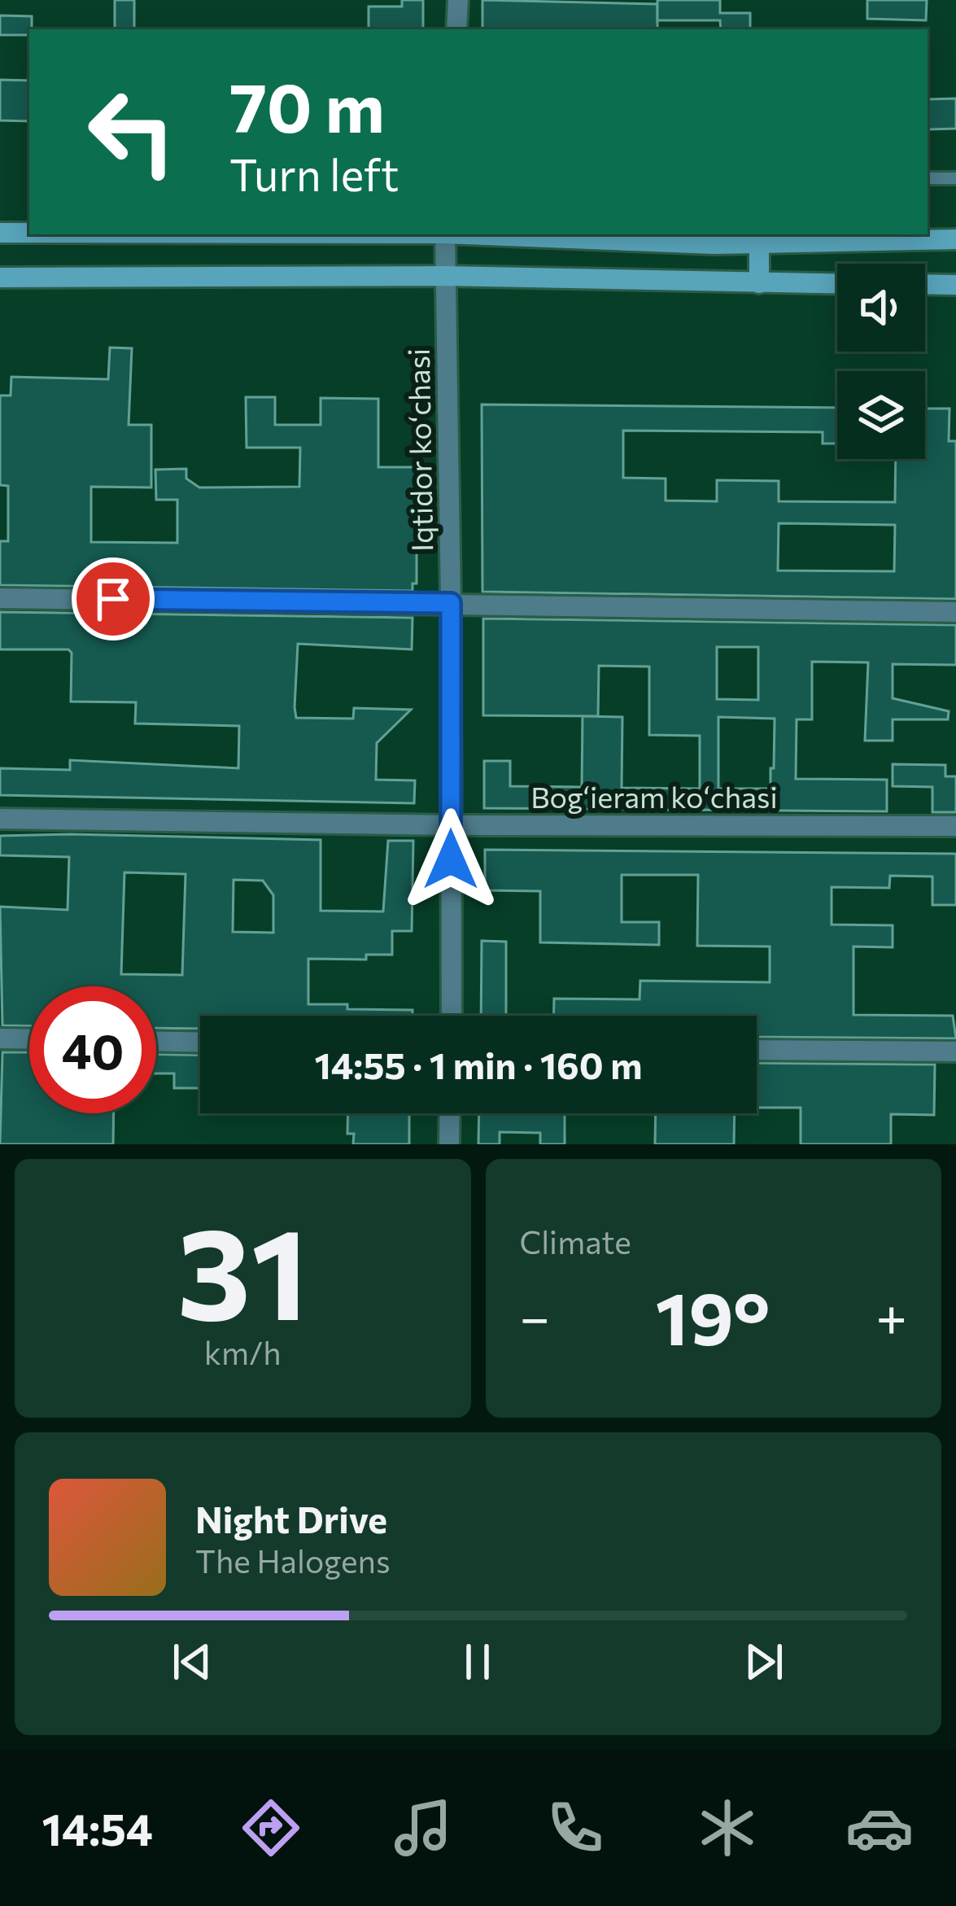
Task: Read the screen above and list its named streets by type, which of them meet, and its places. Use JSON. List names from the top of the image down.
{
  "streets": {
    "street": ["Iqtidor koʻchasi", "Bogʻieram koʻchasi"]
  },
  "crossings": [
    ["Iqtidor koʻchasi", "Bogʻieram koʻchasi"]
  ],
  "page": {
    "turn": ["70 m", "Turn left"],
    "limit": "40",
    "trip": "14:55 · 1 min · 160 m",
    "tile": [
      ["31", "km/h"],
      "Climate"
    ],
    "heat": ["−", "19°", "+"],
    "song": ["Night Drive", "The Halogens"],
    "tabs": "14:54"
  }
}
